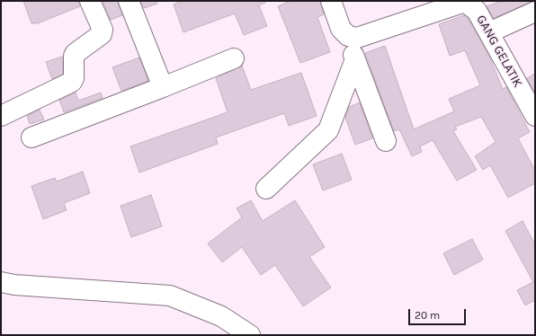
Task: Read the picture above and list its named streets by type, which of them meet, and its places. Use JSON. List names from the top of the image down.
{
  "streets": {
    "street": ["GANG GELATIK"]
  },
  "scale_bar": "20 m"
}
